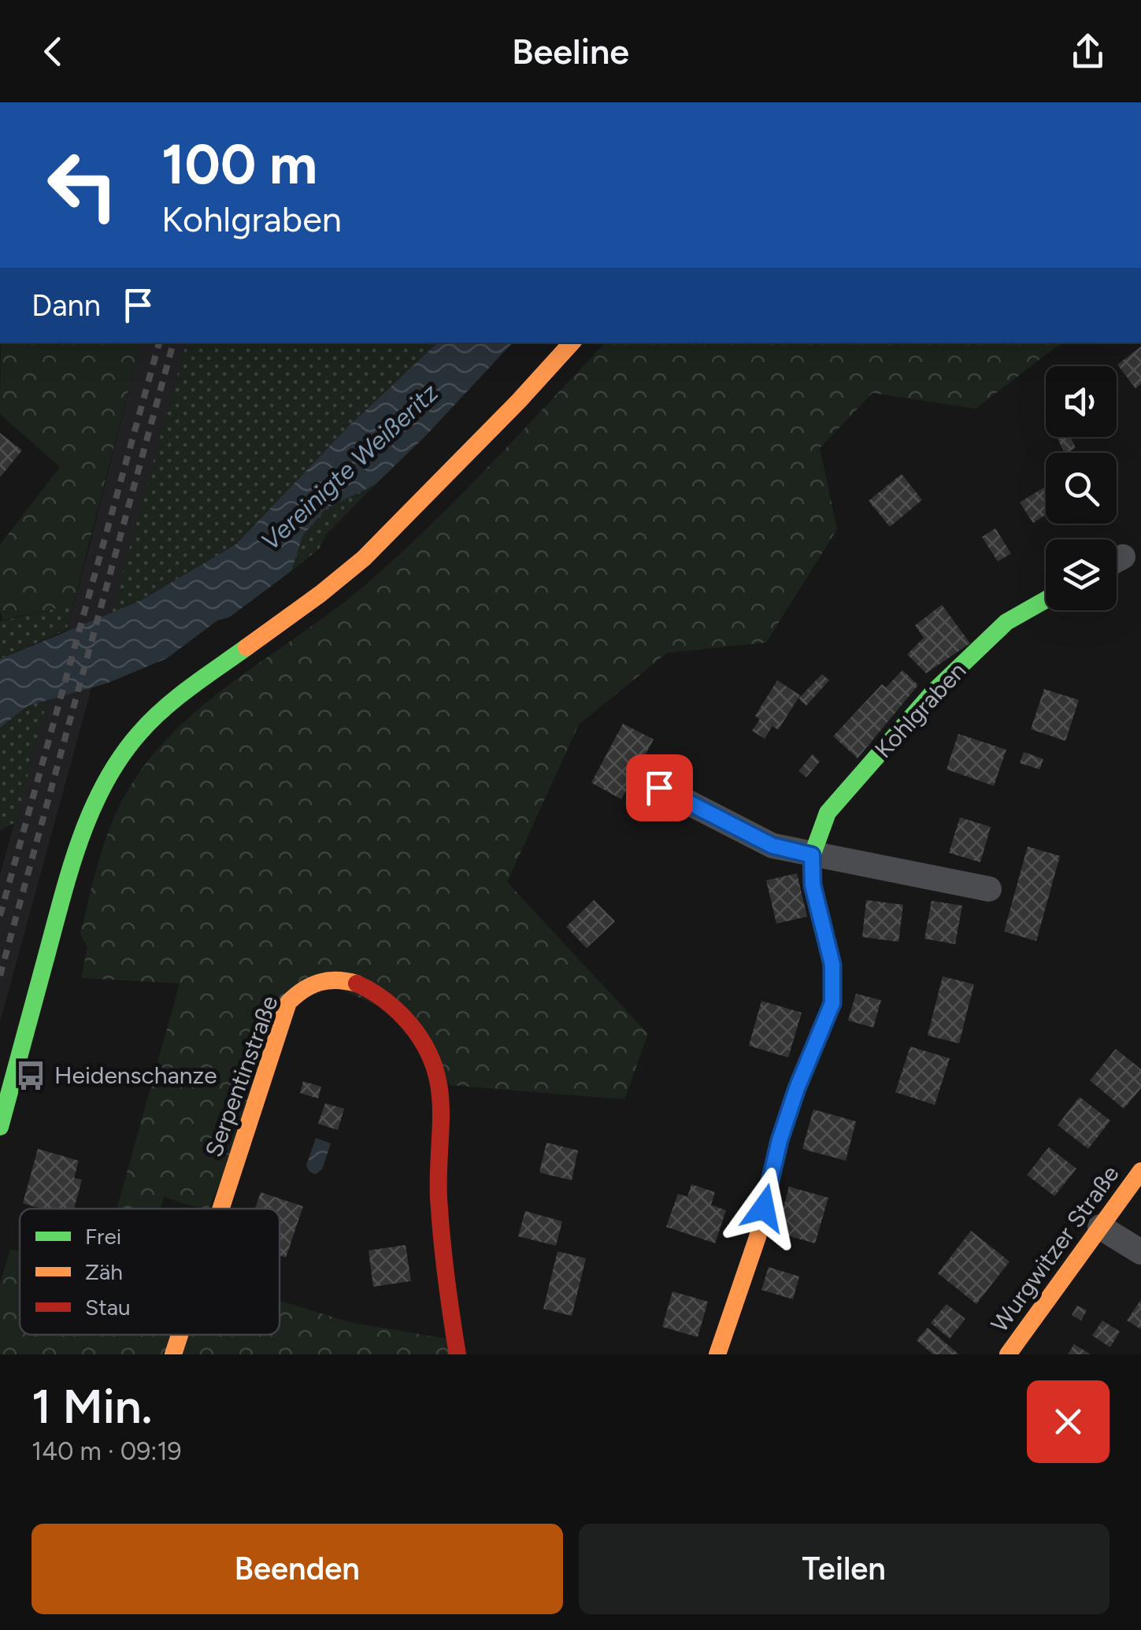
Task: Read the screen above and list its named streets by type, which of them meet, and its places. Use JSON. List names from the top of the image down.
{
  "streets": {
    "street": ["Kohlgraben", "Serpentinstraße", "Wurgwitzer Straße"]
  },
  "water": ["Vereinigte Weißeritz"],
  "places": {
    "bus stop": ["Heidenschanze"]
  },
  "legend": ["Frei", "Zäh", "Stau"],
  "page": {
    "header": "Beeline",
    "turn": ["100 m", "Kohlgraben"],
    "then": "Dann",
    "heading": ["1 Min.", "140 m · 09:19"],
    "buttons": ["Beenden", "Teilen"]
  }
}
